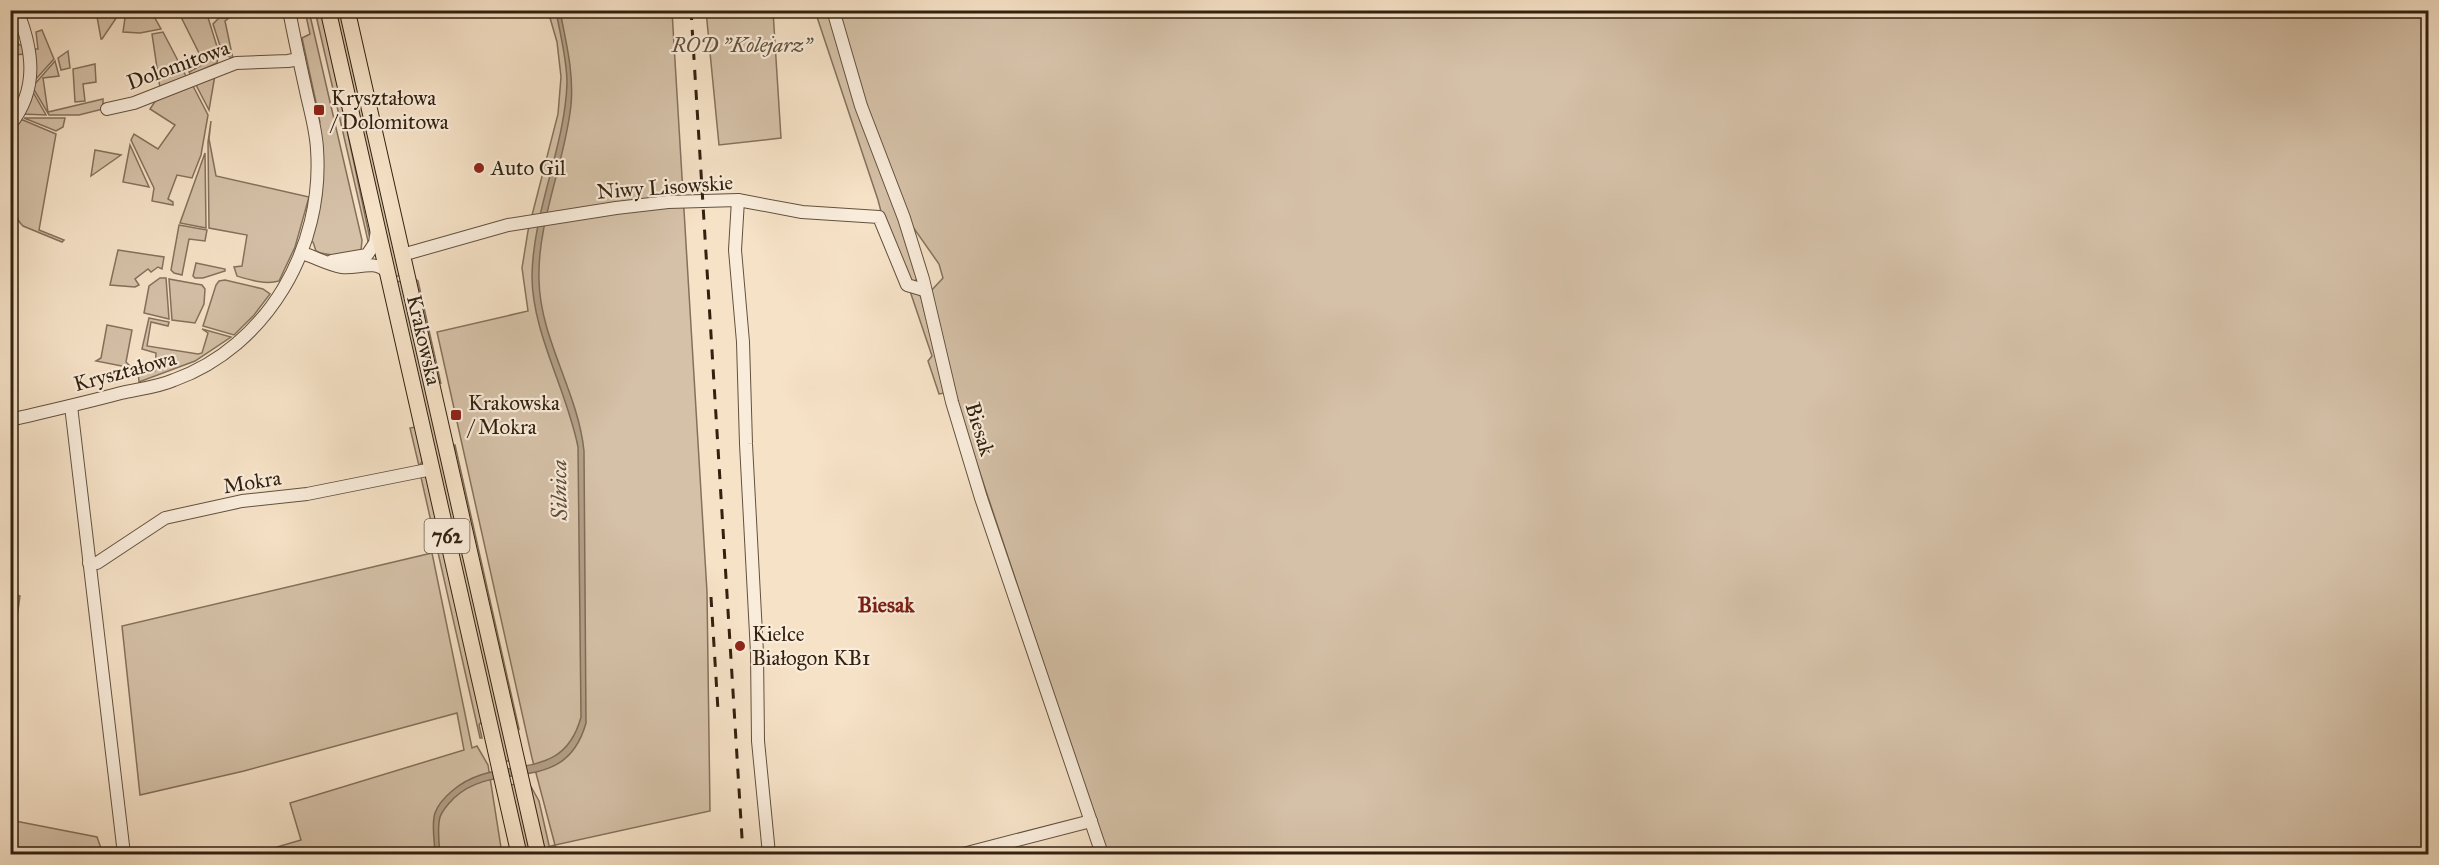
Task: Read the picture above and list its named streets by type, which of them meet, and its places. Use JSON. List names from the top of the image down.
{
  "streets": {
    "main road": ["Krakowska", "762"],
    "street": [
      "Dolomitowa",
      "Niwy Lisowskie",
      "Kryształowa",
      "Biesak",
      "Mokra"
    ]
  },
  "crossings": [
    ["Dolomitowa", "Kryształowa"],
    ["Niwy Lisowskie", "Krakowska"],
    ["Niwy Lisowskie", "Biesak"],
    ["Krakowska", "Mokra"]
  ],
  "districts": ["Biesak"],
  "water": ["Silnica"],
  "parks": ["ROD \"Kolejarz\""],
  "places": {
    "transit": ["Kryształowa / Dolomitowa", "Krakowska / Mokra"],
    "other": ["Auto Gil", "Kielce Białogon KB1"]
  }
}
